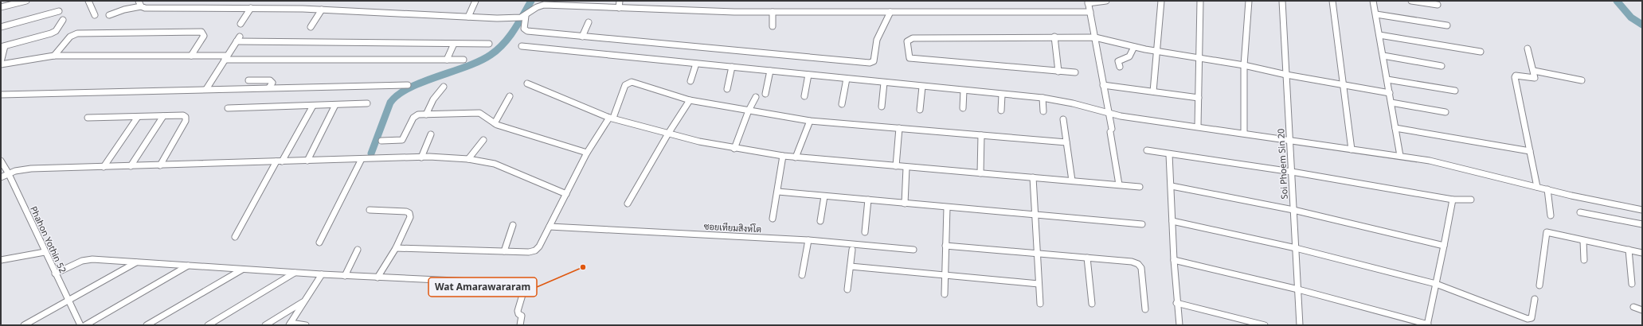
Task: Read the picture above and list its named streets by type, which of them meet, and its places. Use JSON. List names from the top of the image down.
{
  "streets": {
    "street": ["Soi Phoem Sin 20", "ซอยเทียมสิงห์โต", "Phahon Yothin 52"]
  },
  "places": ["Wat Amarawararam"]
}
